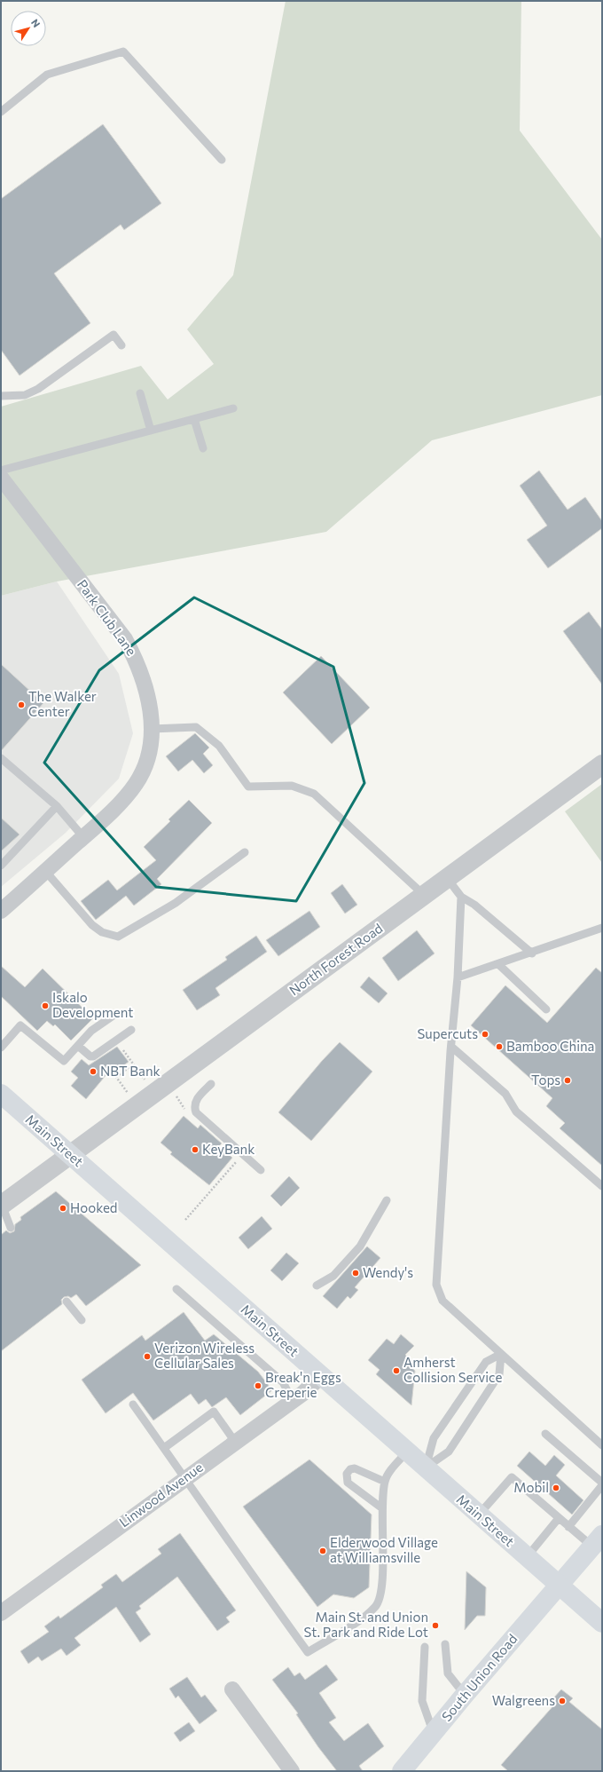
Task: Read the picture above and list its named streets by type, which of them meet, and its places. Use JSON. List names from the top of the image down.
{
  "streets": {
    "main road": ["Main Street", "South Union Road"],
    "street": ["Park Club Lane", "North Forest Road", "Linwood Avenue"]
  },
  "crossings": [
    ["North Forest Road", "Main Street"],
    ["Main Street", "Linwood Avenue"],
    ["Main Street", "South Union Road"]
  ],
  "places": [
    "The Walker Center",
    "Iskalo Development",
    "Supercuts",
    "Bamboo China",
    "NBT Bank",
    "Tops",
    "KeyBank",
    "Hooked",
    "Wendy's",
    "Verizon Wireless Cellular Sales",
    "Amherst Collision Service",
    "Break'n Eggs Creperie",
    "Mobil",
    "Elderwood Village at Williamsville",
    "Main St. and Union St. Park and Ride Lot",
    "Walgreens"
  ],
  "north": "top right"
}
